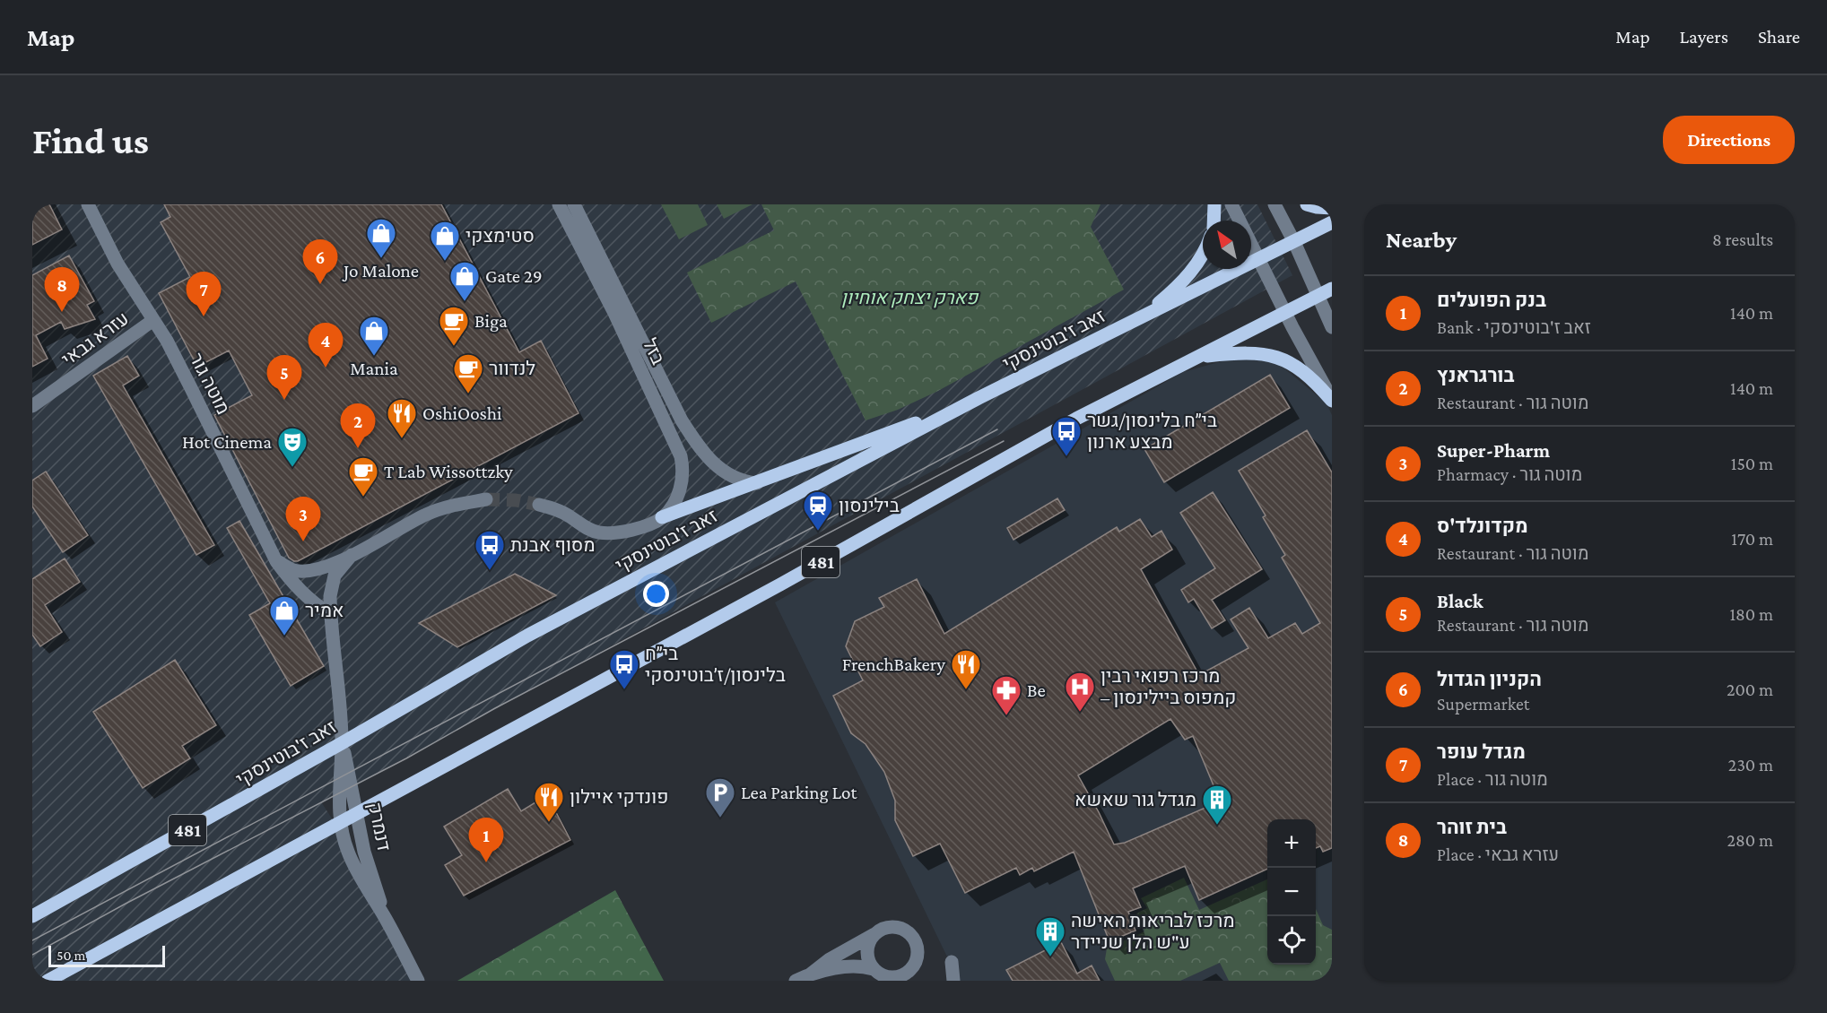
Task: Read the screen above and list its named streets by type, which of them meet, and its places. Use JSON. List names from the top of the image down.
{
  "streets": {
    "main road": ["זאב ז'בוטינסקי", "481"],
    "street": [
      "עזרא גבאי",
      "בזל",
      "מוטה גור",
      "דנמרק"
    ]
  },
  "crossings": [
    ["עזרא גבאי", "מוטה גור"],
    ["זאב ז'בוטינסקי", "דנמרק"],
    ["481", "דנמרק"]
  ],
  "parks": ["פארק יצחק אוחיון"],
  "places": {
    "shop": [
      "Jo Malone",
      "סטימצקי",
      "Gate 29",
      "Mania",
      "אמיר"
    ],
    "cafe": ["Biga", "לנדוור", "T Lab Wissottzky"],
    "restaurant": ["OshiOoshi", "FrenchBakery", "פונדקי איילון"],
    "bus stop": ["בי״ח בלינסון/גשר מבצע ארנון", "מסוף אבנת", "בי״ח בלינסון/ז׳בוטינסקי"],
    "theatre": ["Hot Cinema"],
    "station": ["בילינסון"],
    "hospital": ["מרכז רפואי רבין – קמפוס ביילינסון"],
    "pharmacy": ["Be"],
    "parking": ["Lea Parking Lot"],
    "building": ["מגדל גור שאשא", "מרכז לבריאות האישה ע\"ש הלן שניידר"]
  },
  "scale_bar": "50 m",
  "north": "top left",
  "page": {
    "header": "Map",
    "nav": ["Map", "Layers", "Share"],
    "buttons": "Directions",
    "title": "Find us",
    "heading": ["Nearby", "8 results"],
    "pins": [
      "6",
      "8",
      "7",
      "4",
      "5",
      "2",
      "3",
      "1"
    ],
    "list": [
      {
        "mark": "1",
        "name": "בנק הפועלים",
        "note": "Bank · זאב ז'בוטינסקי",
        "value": "140 m"
      },
      {
        "mark": "2",
        "name": "בורגראנץ",
        "note": "Restaurant · מוטה גור",
        "value": "140 m"
      },
      {
        "mark": "3",
        "name": "Super-Pharm",
        "note": "Pharmacy · מוטה גור",
        "value": "150 m"
      },
      {
        "mark": "4",
        "name": "מקדונלד'ס",
        "note": "Restaurant · מוטה גור",
        "value": "170 m"
      },
      {
        "mark": "5",
        "name": "Black",
        "note": "Restaurant · מוטה גור",
        "value": "180 m"
      },
      {
        "mark": "6",
        "name": "הקניון הגדול",
        "note": "Supermarket",
        "value": "200 m"
      },
      {
        "mark": "7",
        "name": "מגדל עופר",
        "note": "Place · מוטה גור",
        "value": "230 m"
      },
      {
        "mark": "8",
        "name": "בית זוהר",
        "note": "Place · עזרא גבאי",
        "value": "280 m"
      }
    ],
    "map_buttons": ["+", "−"],
    "scale": "50 m"
  }
}
